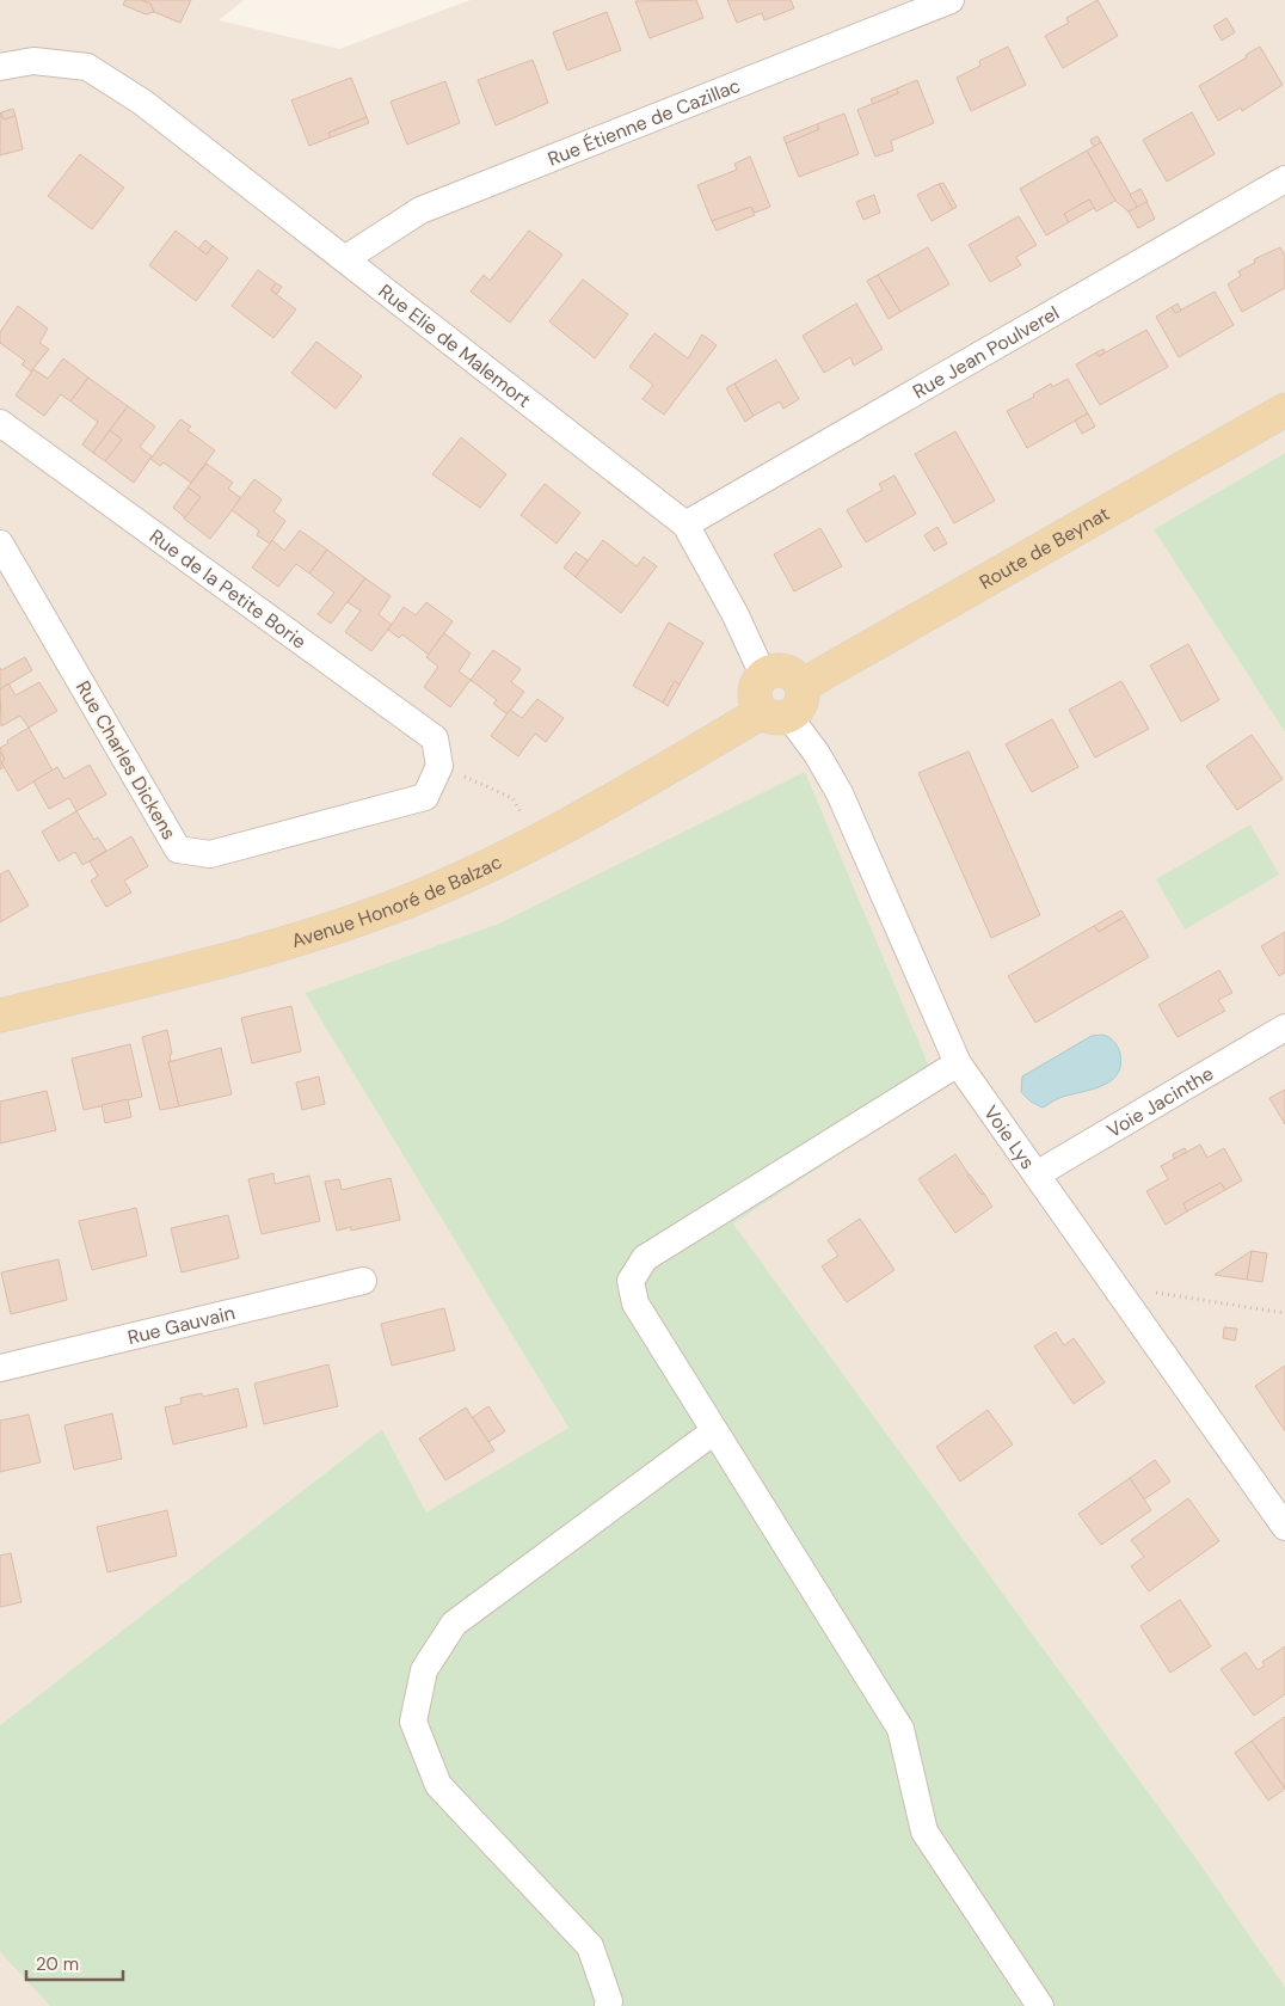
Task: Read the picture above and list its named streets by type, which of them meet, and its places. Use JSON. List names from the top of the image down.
{
  "streets": {
    "main road": ["Route de Beynat", "Avenue Honoré de Balzac"],
    "street": [
      "Rue Étienne de Cazillac",
      "Rue Elie de Malemort",
      "Rue Jean Poulverel",
      "Rue de la Petite Borie",
      "Rue Charles Dickens",
      "Voie Jacinthe",
      "Voie Lys",
      "Rue Gauvain"
    ]
  },
  "crossings": [
    ["Rue Étienne de Cazillac", "Rue Elie de Malemort"],
    ["Rue Elie de Malemort", "Rue Jean Poulverel"],
    ["Rue Elie de Malemort", "Route de Beynat"],
    ["Rue Elie de Malemort", "Avenue Honoré de Balzac"],
    ["Rue Elie de Malemort", "Voie Lys"],
    ["Route de Beynat", "Avenue Honoré de Balzac"],
    ["Route de Beynat", "Voie Lys"],
    ["Rue de la Petite Borie", "Rue Charles Dickens"],
    ["Avenue Honoré de Balzac", "Voie Lys"],
    ["Voie Jacinthe", "Voie Lys"]
  ],
  "scale_bar": "20 m"
}
